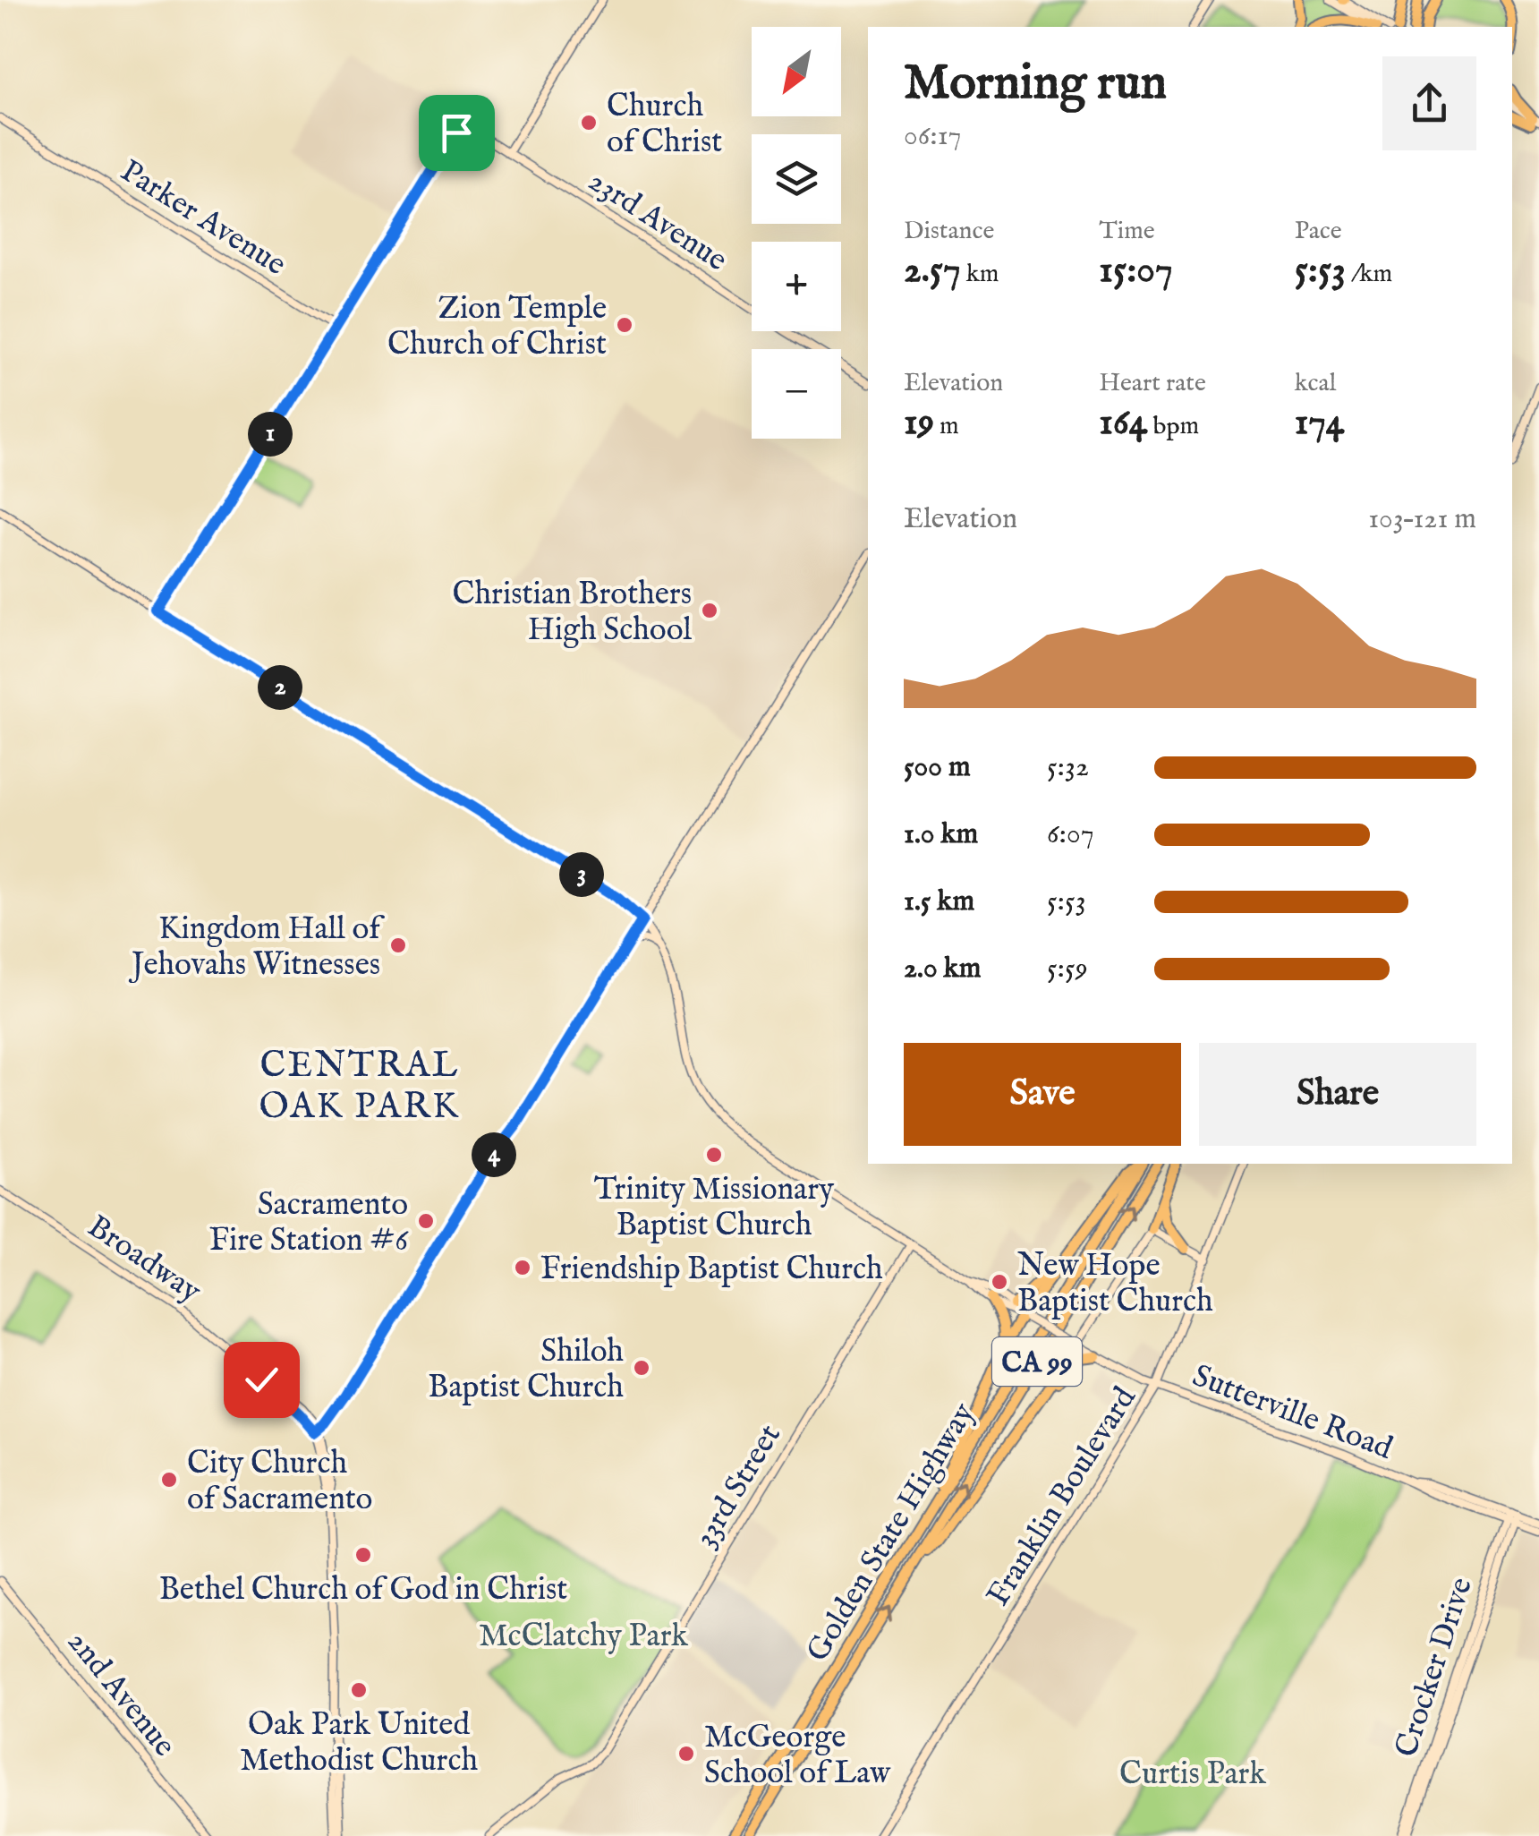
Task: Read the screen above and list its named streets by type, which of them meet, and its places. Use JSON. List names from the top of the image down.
{
  "streets": {
    "highway": ["CA 99", "Golden State Highway"],
    "street": [
      "Parker Avenue",
      "23rd Avenue",
      "Broadway",
      "Sutterville Road",
      "33rd Street",
      "Franklin Boulevard",
      "Crocker Drive",
      "2nd Avenue"
    ]
  },
  "crossings": [
    ["Parker Avenue", "23rd Avenue"],
    ["Sutterville Road", "Franklin Boulevard"],
    ["Sutterville Road", "Crocker Drive"]
  ],
  "districts": ["CENTRAL OAK PARK"],
  "parks": ["McClatchy Park", "Curtis Park"],
  "places": [
    "Church of Christ",
    "Zion Temple Church of Christ",
    "Christian Brothers High School",
    "Kingdom Hall of Jehovahs Witnesses",
    "Trinity Missionary Baptist Church",
    "Sacramento Fire Station #6",
    "Friendship Baptist Church",
    "New Hope Baptist Church",
    "Shiloh Baptist Church",
    "City Church of Sacramento",
    "Bethel Church of God in Christ",
    "Oak Park United Methodist Church",
    "McGeorge School of Law"
  ],
  "north": "bottom left",
  "page": {
    "map_buttons": ["+", "−"],
    "heading": ["Morning run", "06:17"],
    "stats": [
      ["Distance", "2.57 km"],
      ["Time", "15:07"],
      ["Pace", "5:53 /km"],
      ["Elevation", "19 m"],
      ["Heart rate", "164 bpm"],
      ["kcal", "174"]
    ],
    "pins": [
      "1",
      "2",
      "3",
      "4"
    ],
    "chart": ["Elevation", "103–121 m"],
    "list": [
      {
        "name": "500 m",
        "note": "5:32"
      },
      {
        "name": "1.0 km",
        "note": "6:07"
      },
      {
        "name": "1.5 km",
        "note": "5:53"
      },
      {
        "name": "2.0 km",
        "note": "5:59"
      }
    ],
    "buttons": ["Save", "Share"]
  }
}
